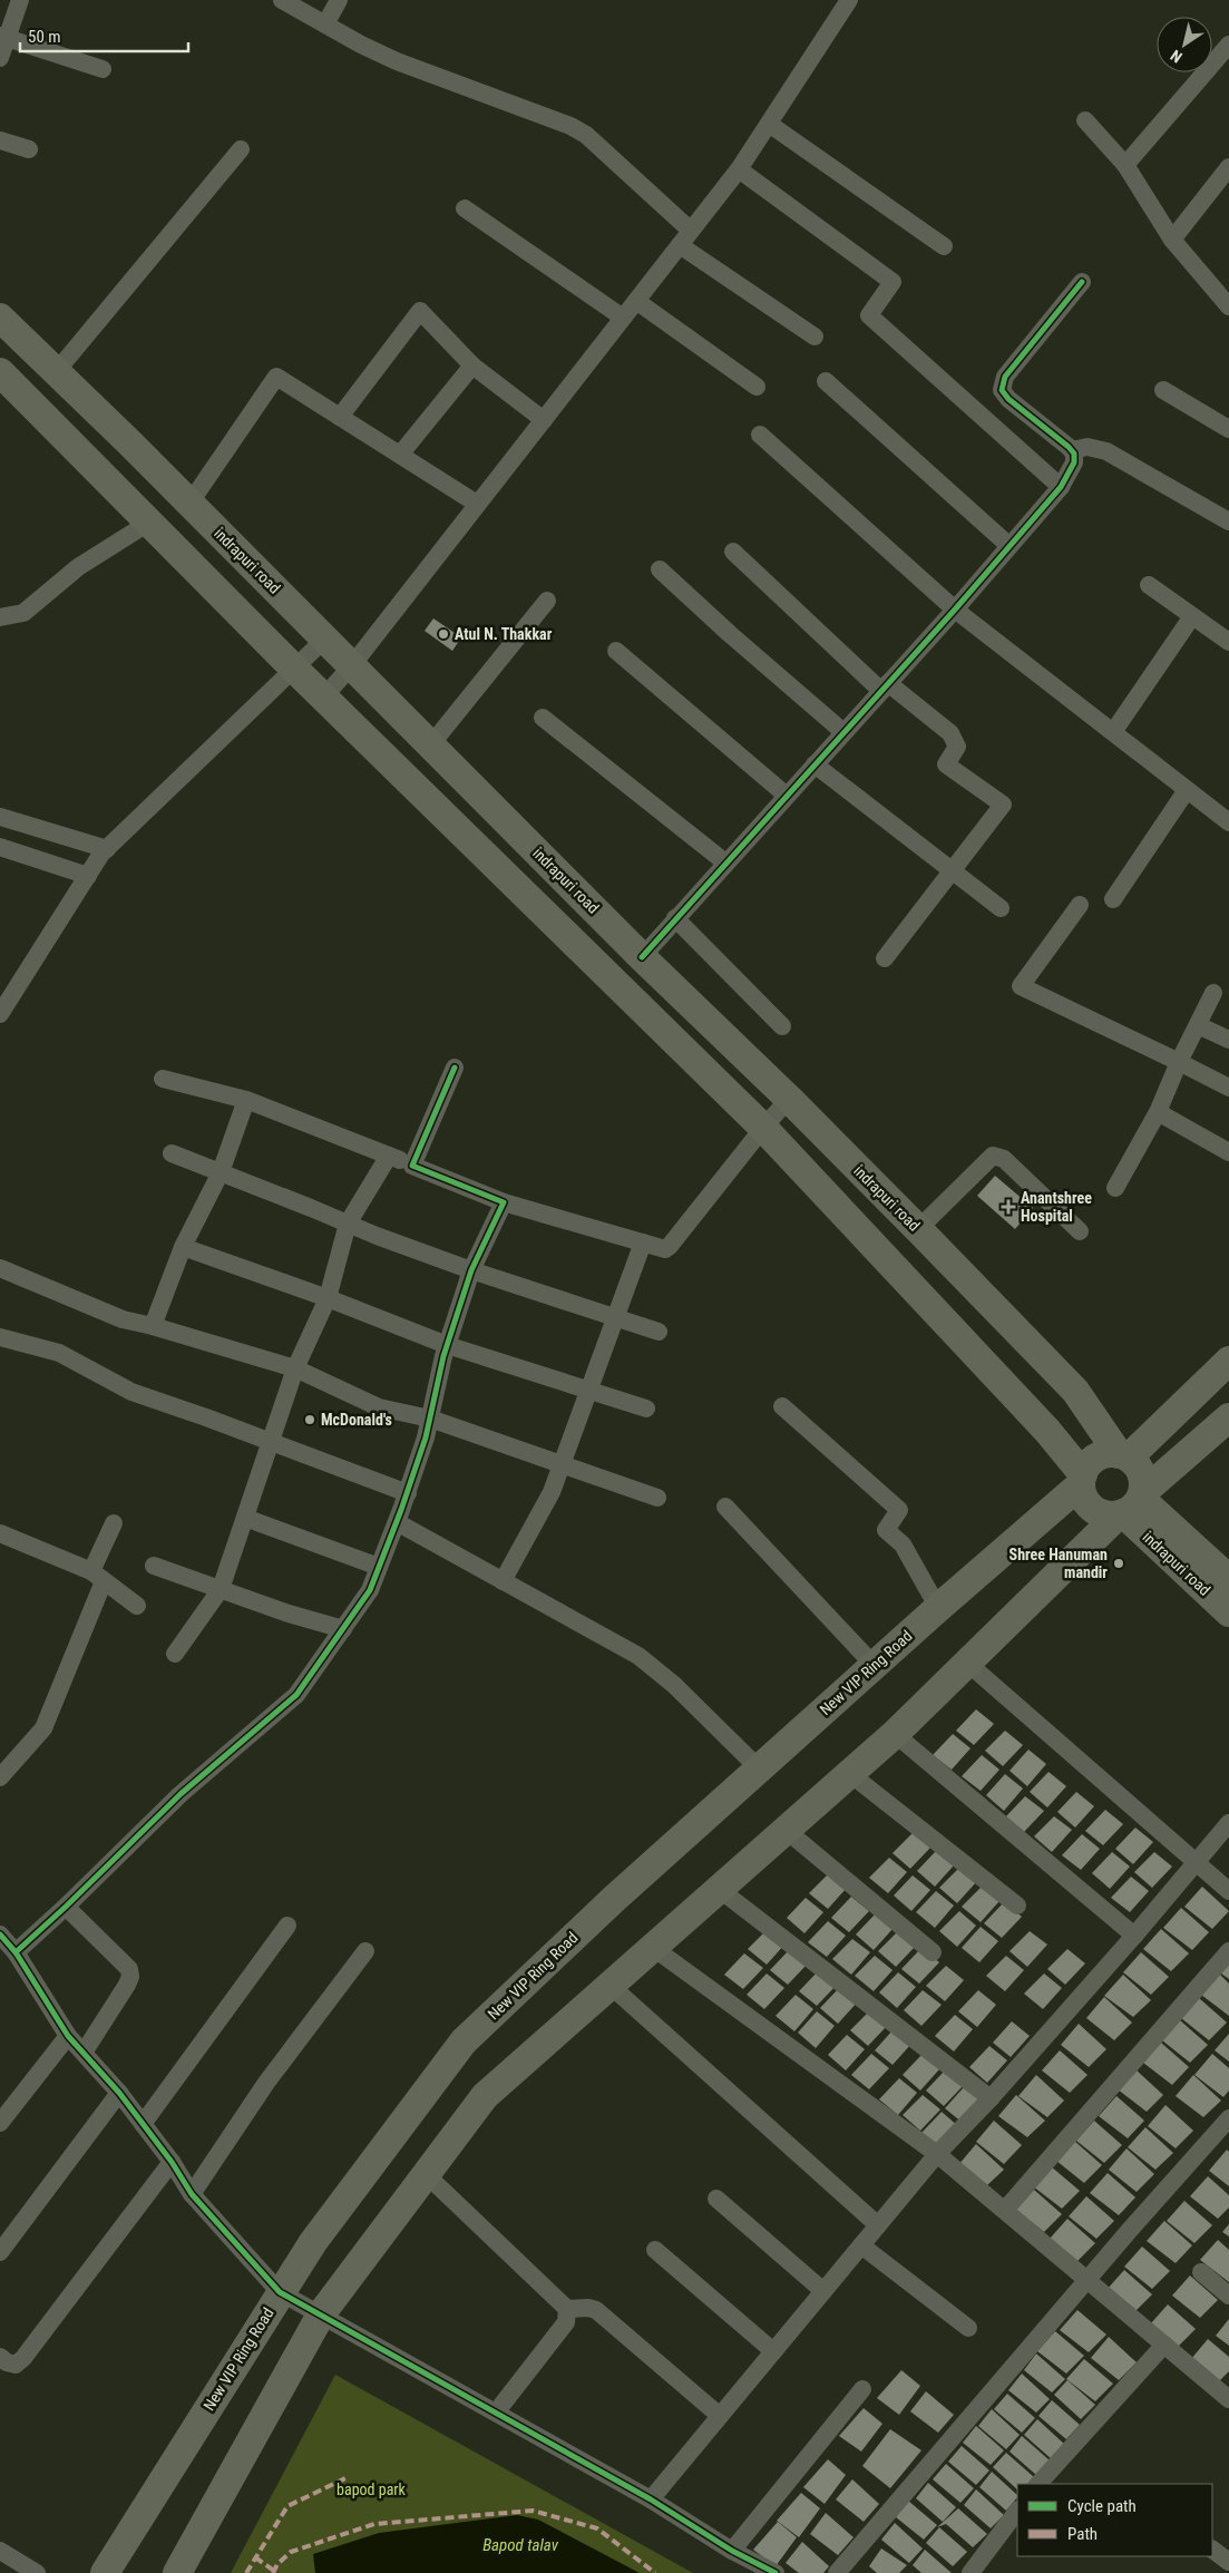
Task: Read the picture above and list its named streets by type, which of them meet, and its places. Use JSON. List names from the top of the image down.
{
  "streets": {
    "main road": ["indrapuri road", "New VIP Ring Road"]
  },
  "crossings": [
    ["indrapuri road", "New VIP Ring Road"]
  ],
  "water": ["Bapod talav"],
  "parks": ["bapod park"],
  "places": {
    "other": ["Atul N. Thakkar", "McDonald's", "Shree Hanuman mandir"],
    "health": ["Anantshree Hospital"]
  },
  "legend": ["Cycle path", "Path"],
  "scale_bar": "50 m",
  "north": "bottom left"
}
